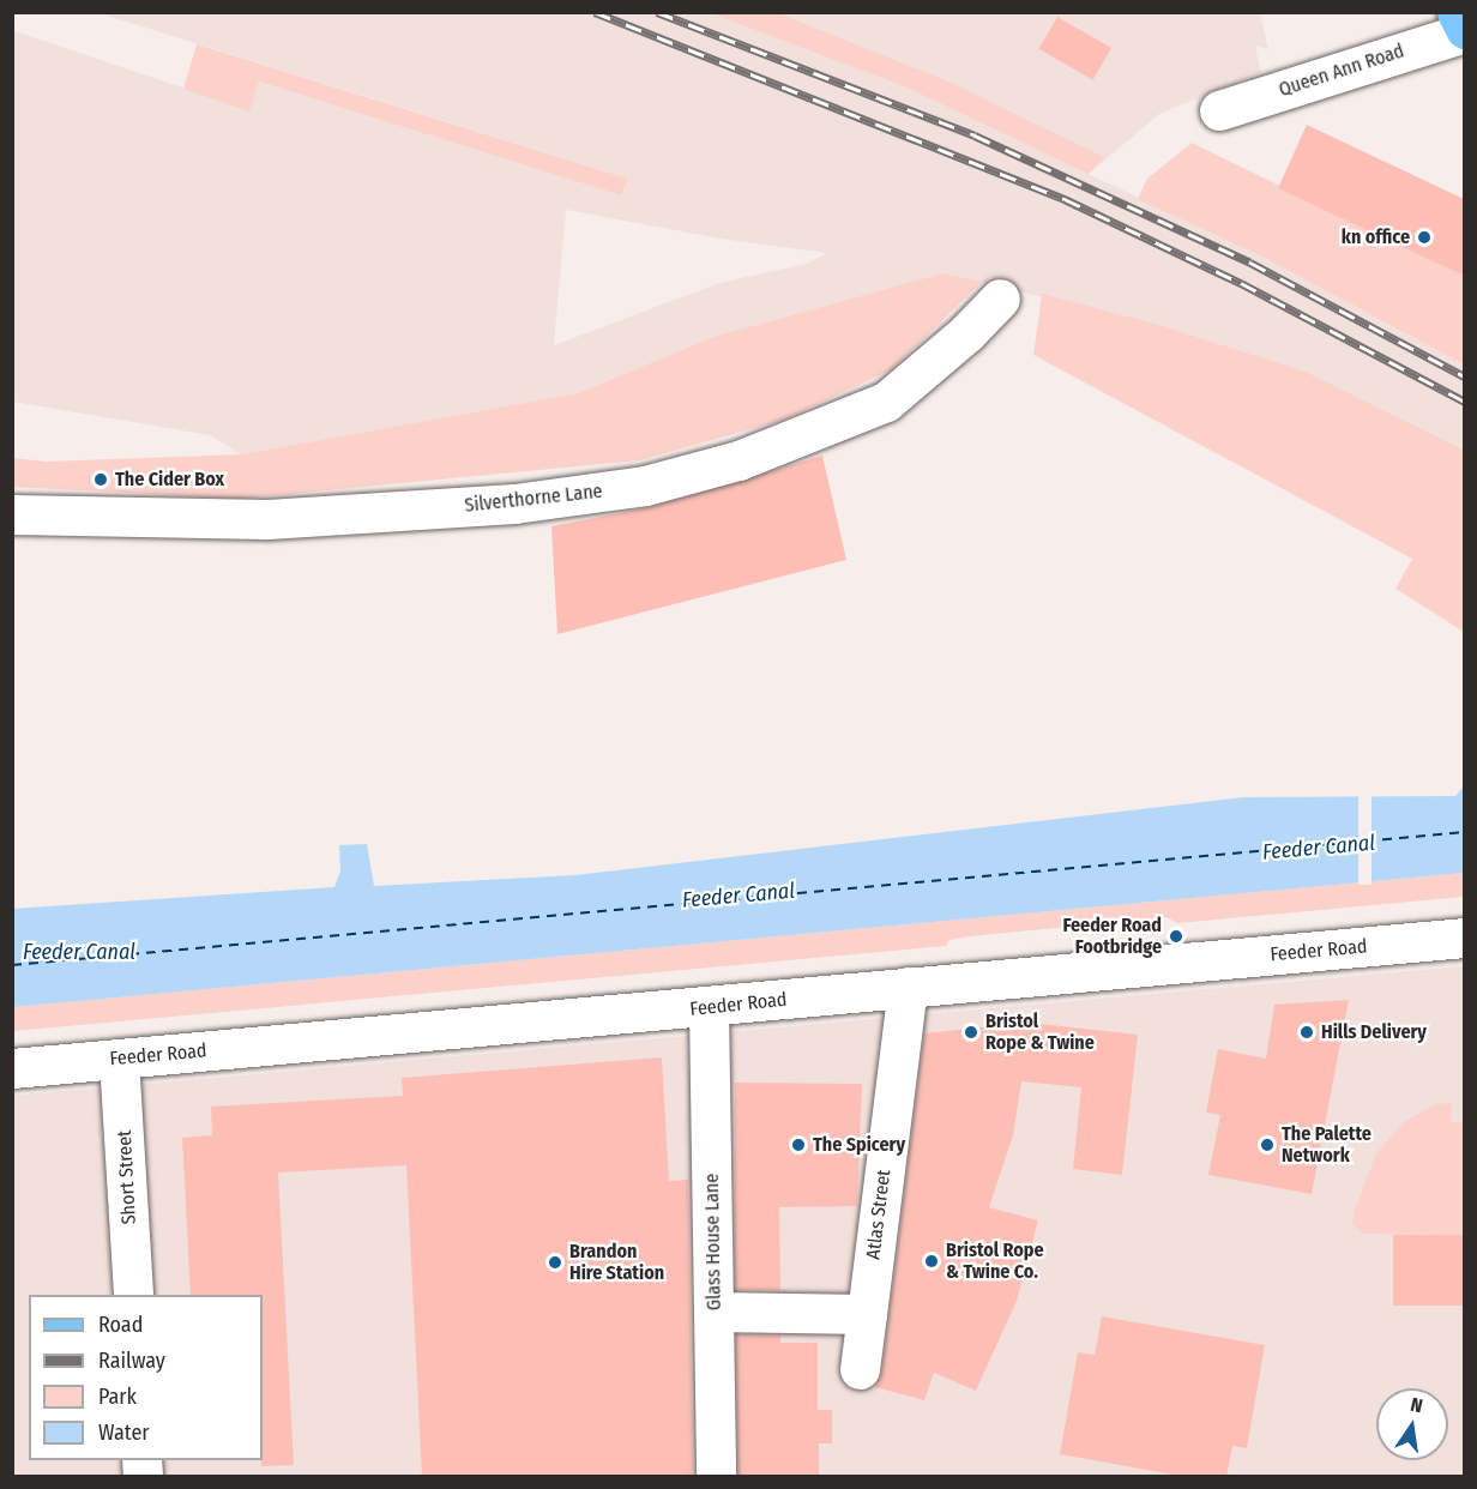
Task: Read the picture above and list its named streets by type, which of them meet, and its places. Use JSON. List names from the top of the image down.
{
  "streets": {
    "street": [
      "Queen Ann Road",
      "Silverthorne Lane",
      "Feeder Road",
      "Short Street",
      "Atlas Street",
      "Glass House Lane"
    ]
  },
  "crossings": [
    ["Feeder Road", "Short Street"],
    ["Feeder Road", "Atlas Street"],
    ["Feeder Road", "Glass House Lane"]
  ],
  "water": ["Feeder Canal"],
  "places": [
    "kn office",
    "The Cider Box",
    "Feeder Road Footbridge",
    "Bristol Rope & Twine",
    "Hills Delivery",
    "The Spicery",
    "The Palette Network",
    "Bristol Rope & Twine Co.",
    "Brandon Hire Station"
  ],
  "legend": [
    "Road",
    "Railway",
    "Park",
    "Water"
  ],
  "north": "top"
}
